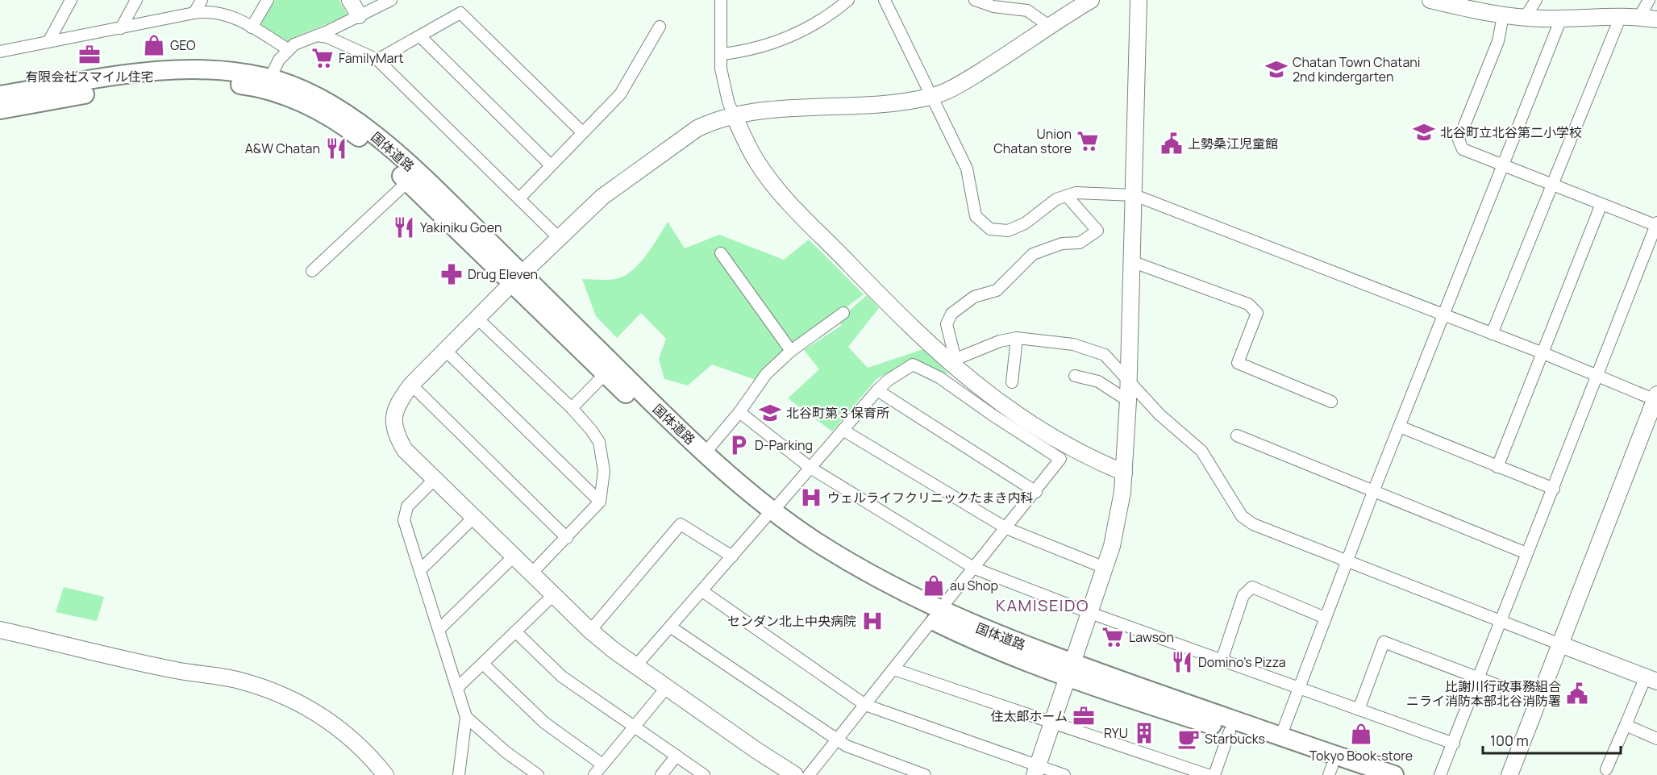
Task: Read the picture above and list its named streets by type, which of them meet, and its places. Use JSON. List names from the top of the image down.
{
  "streets": {
    "main road": ["国体道路"]
  },
  "districts": ["KAMISEIDO"],
  "places": {
    "shop": ["GEO", "au Shop", "Tokyo Book-store"],
    "office": ["有限会社スマイル住宅", "住太郎ホーム"],
    "supermarket": ["FamilyMart", "Union Chatan store", "Lawson"],
    "school or university": ["Chatan Town Chatani 2nd kindergarten", "北谷町立北谷第二小学校", "北谷町第３保育所"],
    "public building": ["上勢桑江児童館", "比謝川行政事務組合 ニライ消防本部北谷消防署"],
    "restaurant": ["A&W Chatan", "Yakiniku Goen", "Domino's Pizza"],
    "pharmacy": ["Drug Eleven"],
    "parking": ["D-Parking"],
    "hospital": ["ウェルライフクリニックたまき内科", "センダン北上中央病院"],
    "building": ["RYU"],
    "cafe": ["Starbucks"]
  },
  "scale_bar": "100 m"
}
